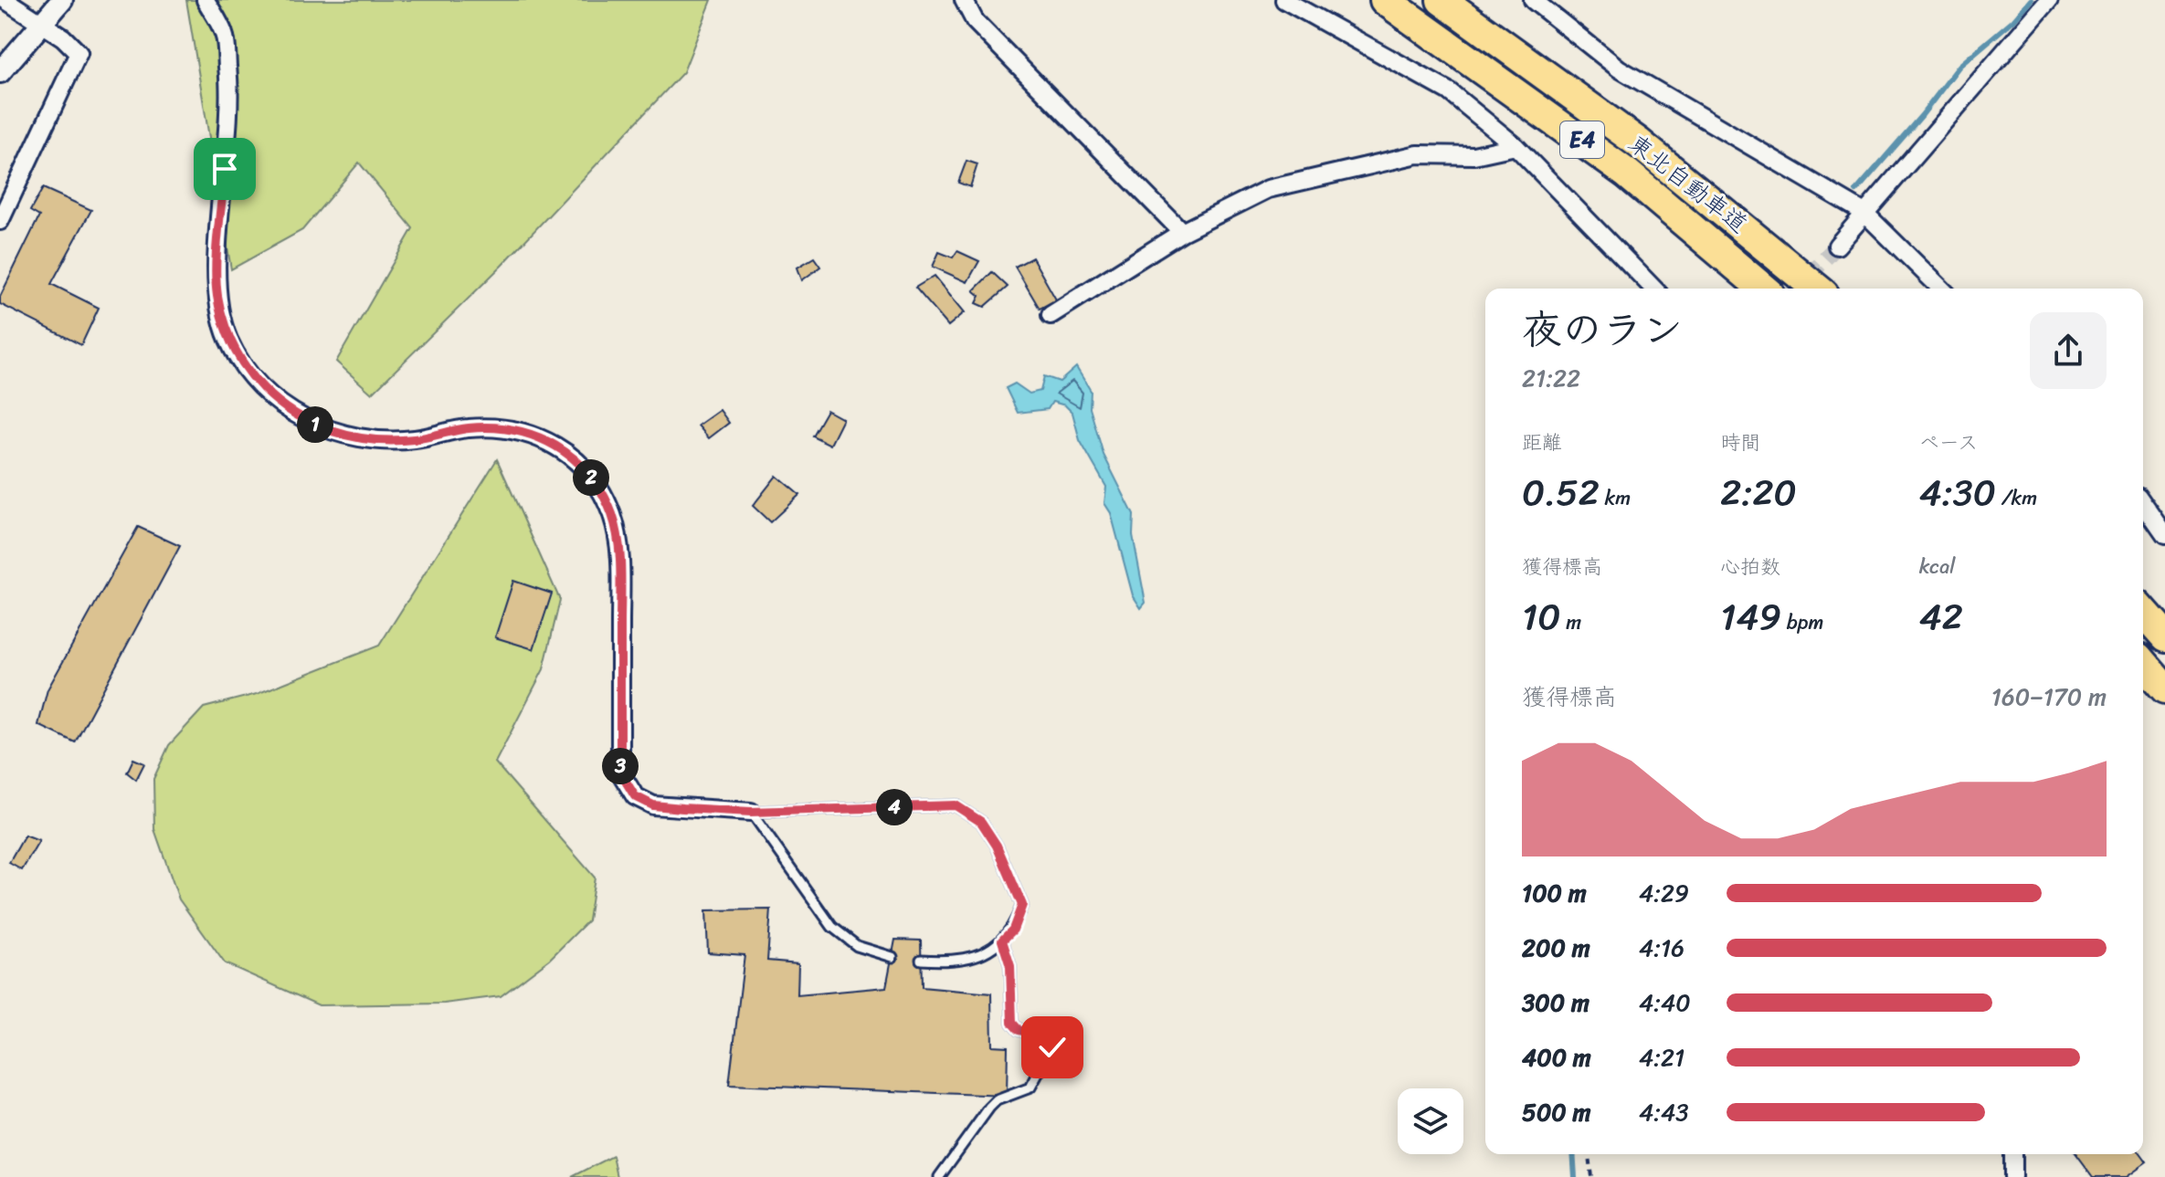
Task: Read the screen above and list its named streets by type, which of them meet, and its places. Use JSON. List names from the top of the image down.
{
  "streets": {
    "highway": ["E4", "東北自動車道"]
  },
  "page": {
    "heading": ["夜のラン", "21:22"],
    "pins": [
      "1",
      "2",
      "3",
      "4"
    ],
    "stats": [
      ["距離", "0.52 km"],
      ["時間", "2:20"],
      ["ペース", "4:30 /km"],
      ["獲得標高", "10 m"],
      ["心拍数", "149 bpm"],
      ["kcal", "42"]
    ],
    "chart": ["獲得標高", "160–170 m"],
    "list": [
      {
        "name": "100 m",
        "note": "4:29"
      },
      {
        "name": "200 m",
        "note": "4:16"
      },
      {
        "name": "300 m",
        "note": "4:40"
      },
      {
        "name": "400 m",
        "note": "4:21"
      },
      {
        "name": "500 m",
        "note": "4:43"
      }
    ]
  }
}
